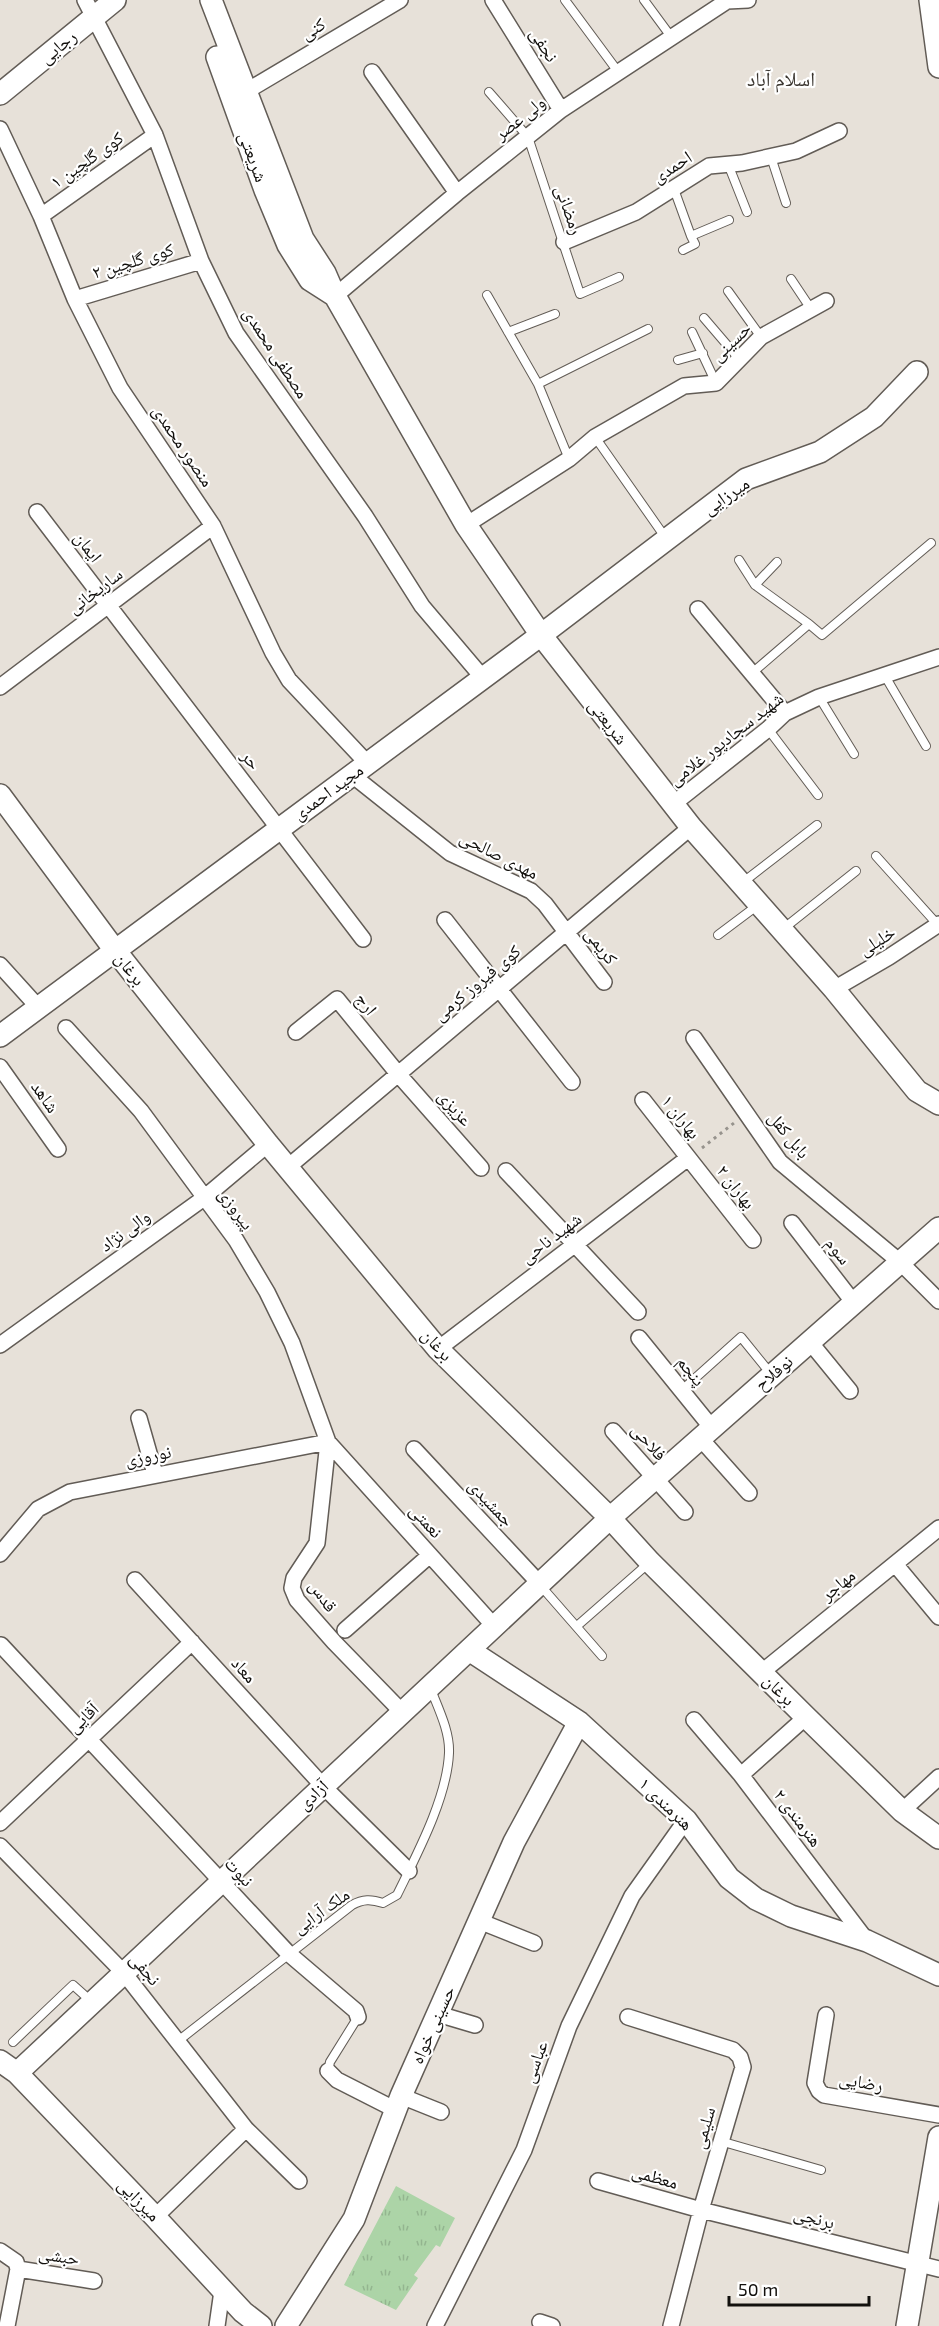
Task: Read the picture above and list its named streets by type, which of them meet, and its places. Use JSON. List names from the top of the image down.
{
  "streets": {
    "street": [
      "کنی",
      "نجفی",
      "رجایی",
      "ولی عصر",
      "شریعتی",
      "کوی گلچین ۱",
      "احمدی",
      "کوی گلچین ۲",
      "حسینی",
      "مصطفی محمدی",
      "منصور محمدی",
      "میرزایی",
      "ایمان",
      "ساریخانی",
      "شهید سجادپور غلامی",
      "حر",
      "مجید احمدی",
      "مهدی صالحی",
      "خلیلی",
      "کریمی",
      "برغان",
      "کوی فیروز کرمی",
      "ارج",
      "شاهد",
      "عزیزی",
      "بهاران ۱",
      "بابل کفل",
      "بهاران ۲",
      "پیروزی",
      "والی نژاد",
      "شهید ناحی",
      "سوم",
      "پنجم",
      "نوفلاح",
      "فلاحی",
      "نوروزی",
      "جمشیدی",
      "نعمتی",
      "مهاجر",
      "قدس",
      "معاد",
      "آقایی",
      "آزادی",
      "هنرمندی ۱",
      "هنرمندی ۲",
      "نبوت",
      "حسینی خواه",
      "عباسی",
      "رضایی",
      "سلیمی",
      "معظمی",
      "برنجی",
      "حبشی"
    ],
    "lane": ["رمضانی", "ملک آرایی"]
  },
  "crossings": [
    ["کنی", "شریعتی"],
    ["نجفی", "ولی عصر"],
    ["نجفی", "آزادی"],
    ["نجفی", "ملک آرایی"],
    ["رجایی", "مصطفی محمدی"],
    ["ولی عصر", "شریعتی"],
    ["ولی عصر", "رمضانی"],
    ["شریعتی", "حسینی"],
    ["شریعتی", "میرزایی"],
    ["شریعتی", "شهید سجادپور غلامی"],
    ["شریعتی", "مجید احمدی"],
    ["شریعتی", "خلیلی"],
    ["شریعتی", "کوی فیروز کرمی"],
    ["کوی گلچین ۱", "مصطفی محمدی"],
    ["کوی گلچین ۱", "منصور محمدی"],
    ["احمدی", "رمضانی"],
    ["کوی گلچین ۲", "مصطفی محمدی"],
    ["کوی گلچین ۲", "منصور محمدی"],
    ["مصطفی محمدی", "مجید احمدی"],
    ["منصور محمدی", "ساریخانی"],
    ["منصور محمدی", "مجید احمدی"],
    ["منصور محمدی", "مهدی صالحی"],
    ["میرزایی", "مجید احمدی"],
    ["میرزایی", "آزادی"],
    ["ایمان", "ساریخانی"],
    ["ایمان", "حر"],
    ["ساریخانی", "حر"],
    ["حر", "مجید احمدی"],
    ["مجید احمدی", "مهدی صالحی"],
    ["مجید احمدی", "برغان"],
    ["مهدی صالحی", "کریمی"],
    ["مهدی صالحی", "کوی فیروز کرمی"],
    ["کریمی", "کوی فیروز کرمی"],
    ["برغان", "کوی فیروز کرمی"],
    ["برغان", "والی نژاد"],
    ["برغان", "شهید ناحی"],
    ["برغان", "نوفلاح"],
    ["برغان", "مهاجر"],
    ["برغان", "آزادی"],
    ["کوی فیروز کرمی", "ارج"],
    ["کوی فیروز کرمی", "عزیزی"],
    ["ارج", "عزیزی"],
    ["بهاران ۱", "بهاران ۲"],
    ["بهاران ۱", "شهید ناحی"],
    ["بابل کفل", "نوفلاح"],
    ["بهاران ۲", "شهید ناحی"],
    ["پیروزی", "والی نژاد"],
    ["پیروزی", "نوروزی"],
    ["پیروزی", "نعمتی"],
    ["پیروزی", "قدس"],
    ["سوم", "نوفلاح"],
    ["پنجم", "نوفلاح"],
    ["نوفلاح", "فلاحی"],
    ["نوفلاح", "آزادی"],
    ["نوروزی", "نعمتی"],
    ["نوروزی", "قدس"],
    ["جمشیدی", "آزادی"],
    ["نعمتی", "قدس"],
    ["نعمتی", "آزادی"],
    ["قدس", "آزادی"],
    ["معاد", "آقایی"],
    ["معاد", "آزادی"],
    ["معاد", "ملک آرایی"],
    ["آقایی", "نبوت"],
    ["آزادی", "هنرمندی ۱"],
    ["آزادی", "نبوت"],
    ["آزادی", "ملک آرایی"],
    ["هنرمندی ۱", "هنرمندی ۲"],
    ["هنرمندی ۱", "حسینی خواه"],
    ["هنرمندی ۱", "عباسی"],
    ["نبوت", "ملک آرایی"],
    ["نبوت", "حسینی خواه"],
    ["سلیمی", "معظمی"],
    ["سلیمی", "برنجی"],
    ["معظمی", "برنجی"]
  ],
  "districts": ["اسلام آباد"],
  "scale_bar": "50 m"
}
